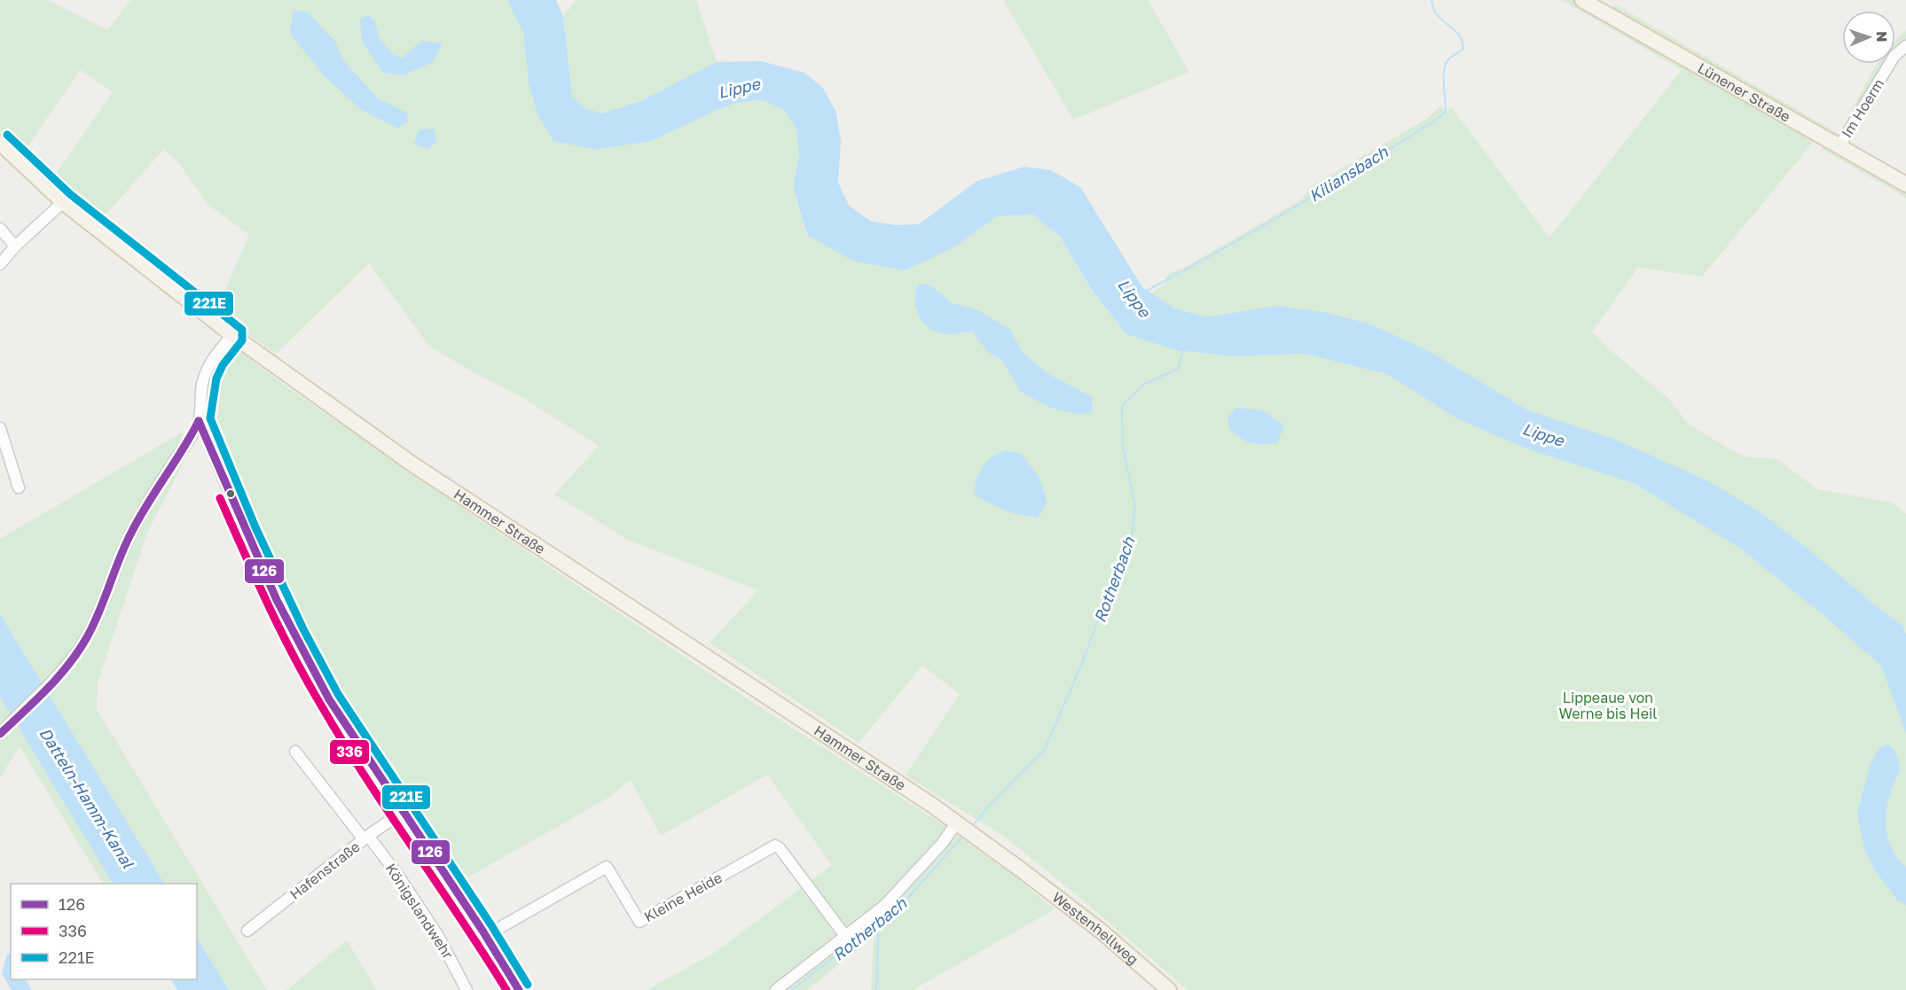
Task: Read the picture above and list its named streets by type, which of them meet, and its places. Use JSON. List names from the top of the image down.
{
  "streets": {
    "main road": ["Lünener Straße", "Hammer Straße", "Westenhellweg"],
    "street": [
      "Im Hoerm",
      "Hafenstraße",
      "Kleine Heide",
      "Königslandwehr"
    ]
  },
  "crossings": [
    ["Lünener Straße", "Im Hoerm"],
    ["Hammer Straße", "Westenhellweg"],
    ["Hafenstraße", "Königslandwehr"]
  ],
  "water": [
    "Lippe",
    "Kiliansbach",
    "Rotherbach",
    "Datteln-Hamm-Kanal"
  ],
  "parks": ["Lippeaue von Werne bis Heil"],
  "lines": ["transit line 221E", "transit line 126", "transit line 336"],
  "legend": ["126", "336", "221E"],
  "north": "right"
}
